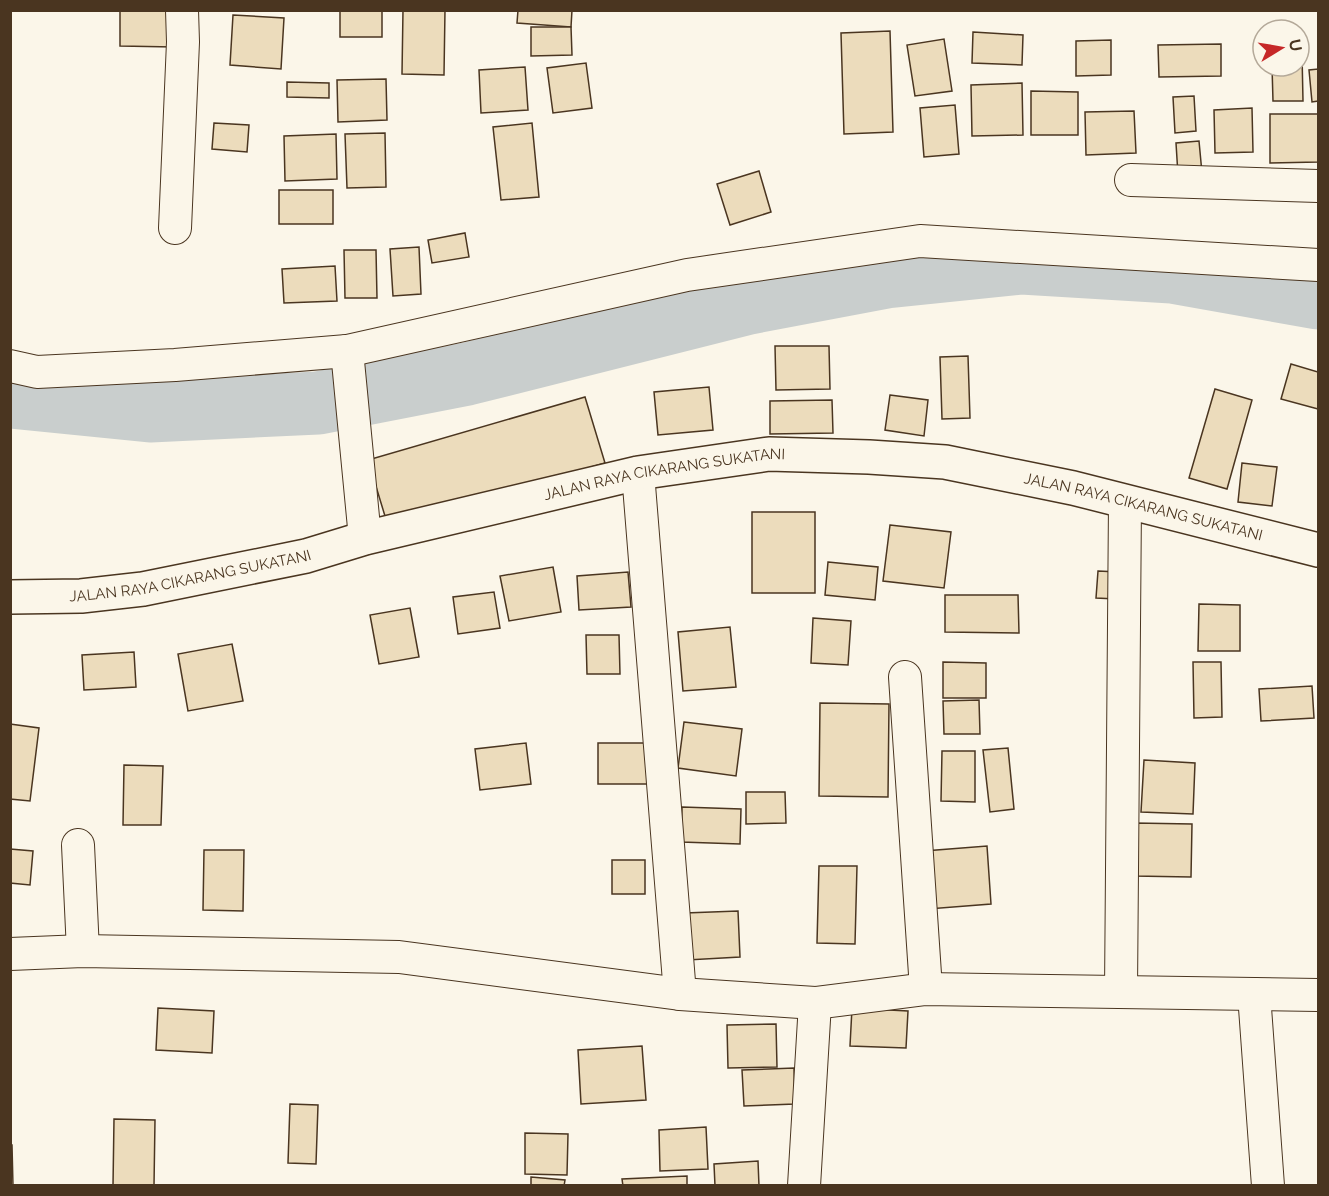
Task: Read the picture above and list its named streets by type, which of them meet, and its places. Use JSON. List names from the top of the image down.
{
  "streets": {
    "main road": ["JALAN RAYA CIKARANG SUKATANI"]
  },
  "north": "right"
}
